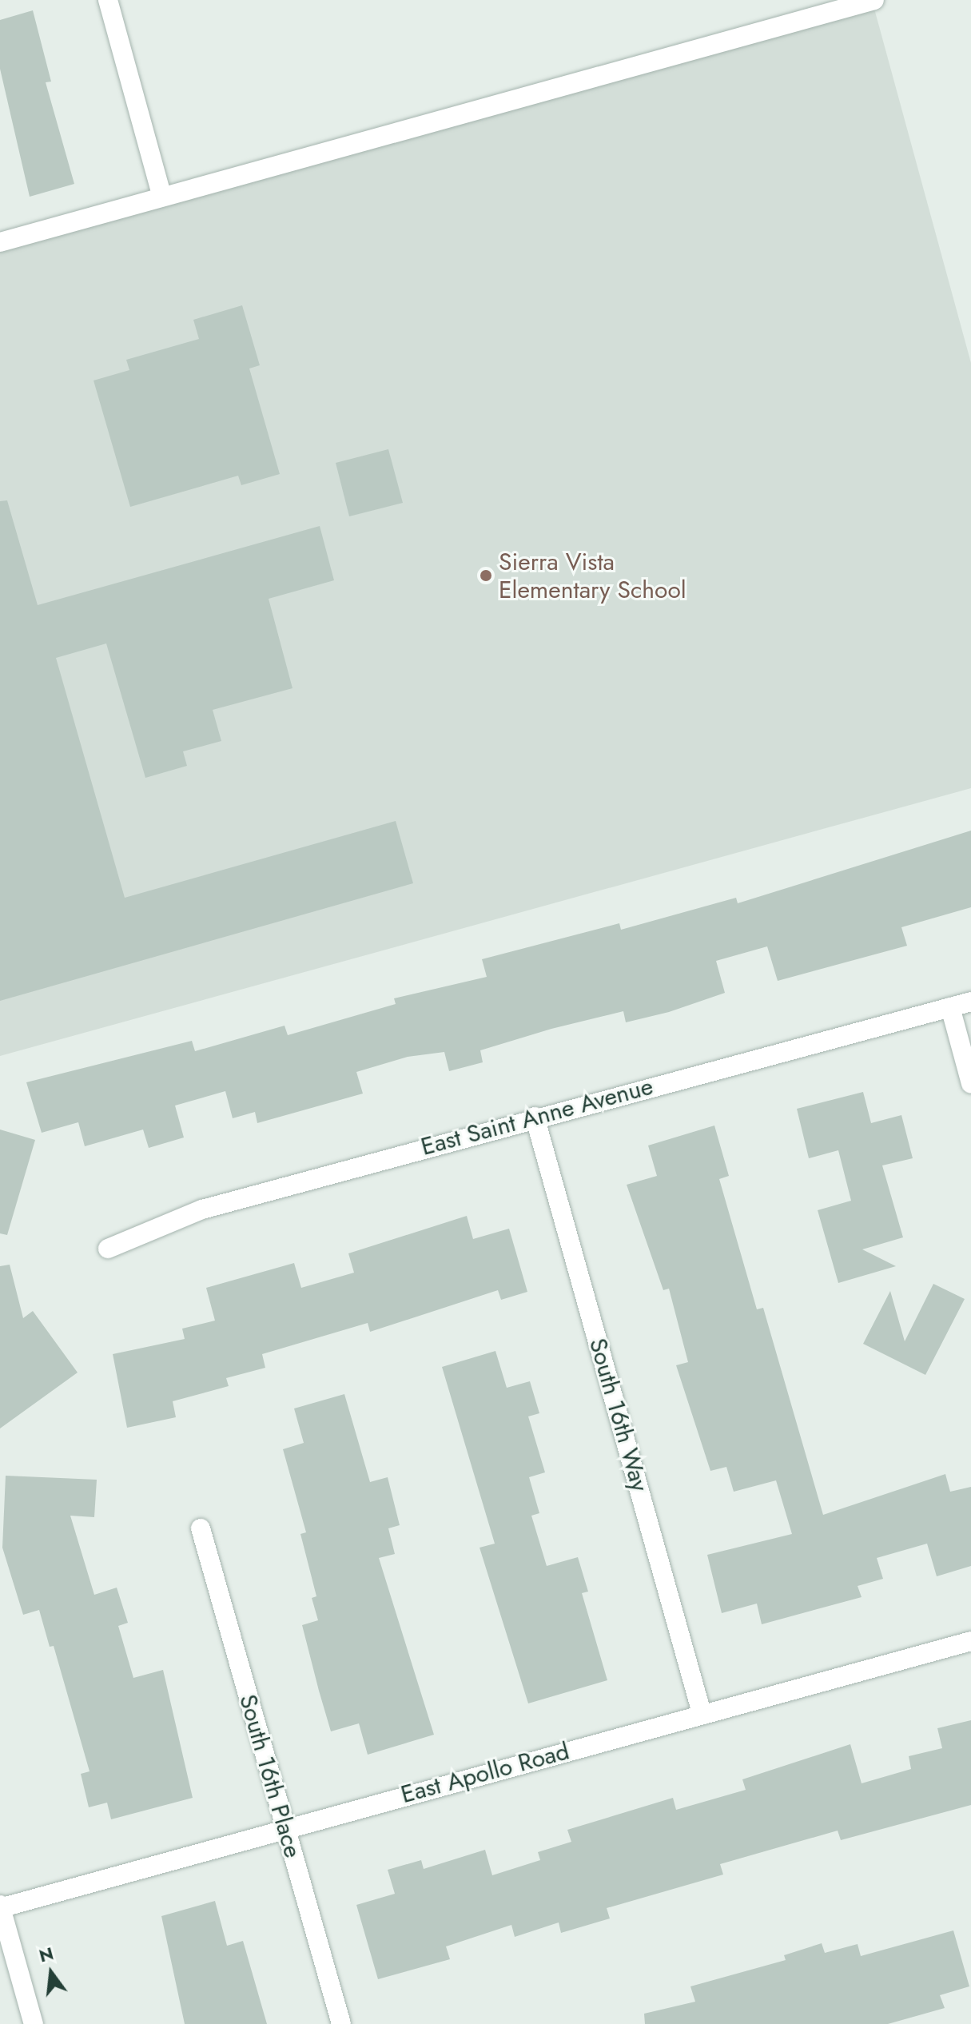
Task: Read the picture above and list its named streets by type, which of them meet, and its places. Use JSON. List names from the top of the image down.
{
  "streets": {
    "street": [
      "East Saint Anne Avenue",
      "South 16th Way",
      "East Apollo Road",
      "South 16th Place"
    ]
  },
  "crossings": [
    ["East Saint Anne Avenue", "South 16th Way"],
    ["South 16th Way", "East Apollo Road"],
    ["East Apollo Road", "South 16th Place"]
  ],
  "places": ["Sierra Vista Elementary School"],
  "north": "top"
}
